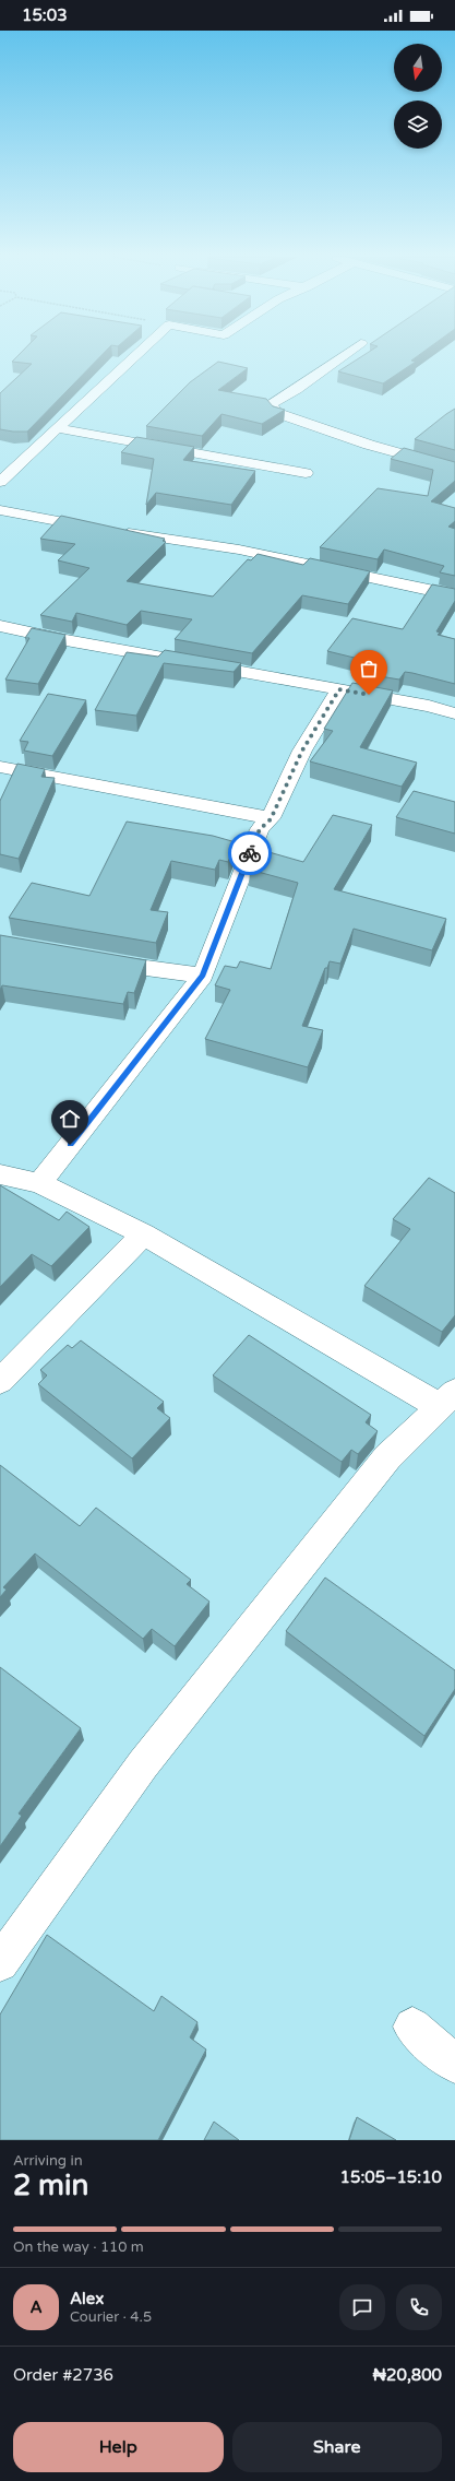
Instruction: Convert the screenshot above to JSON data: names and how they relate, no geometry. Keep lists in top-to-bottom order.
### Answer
{
  "north": "bottom",
  "page": {
    "status": "15:03",
    "heading": ["2 min", "Arriving in", "15:05–15:10"],
    "panel": [
      "Alex",
      "Courier · 4.5",
      "Order #2736",
      "₦20,800"
    ],
    "bar": "On the way · 110 m",
    "round": "A",
    "buttons": ["Help", "Share"]
  }
}
